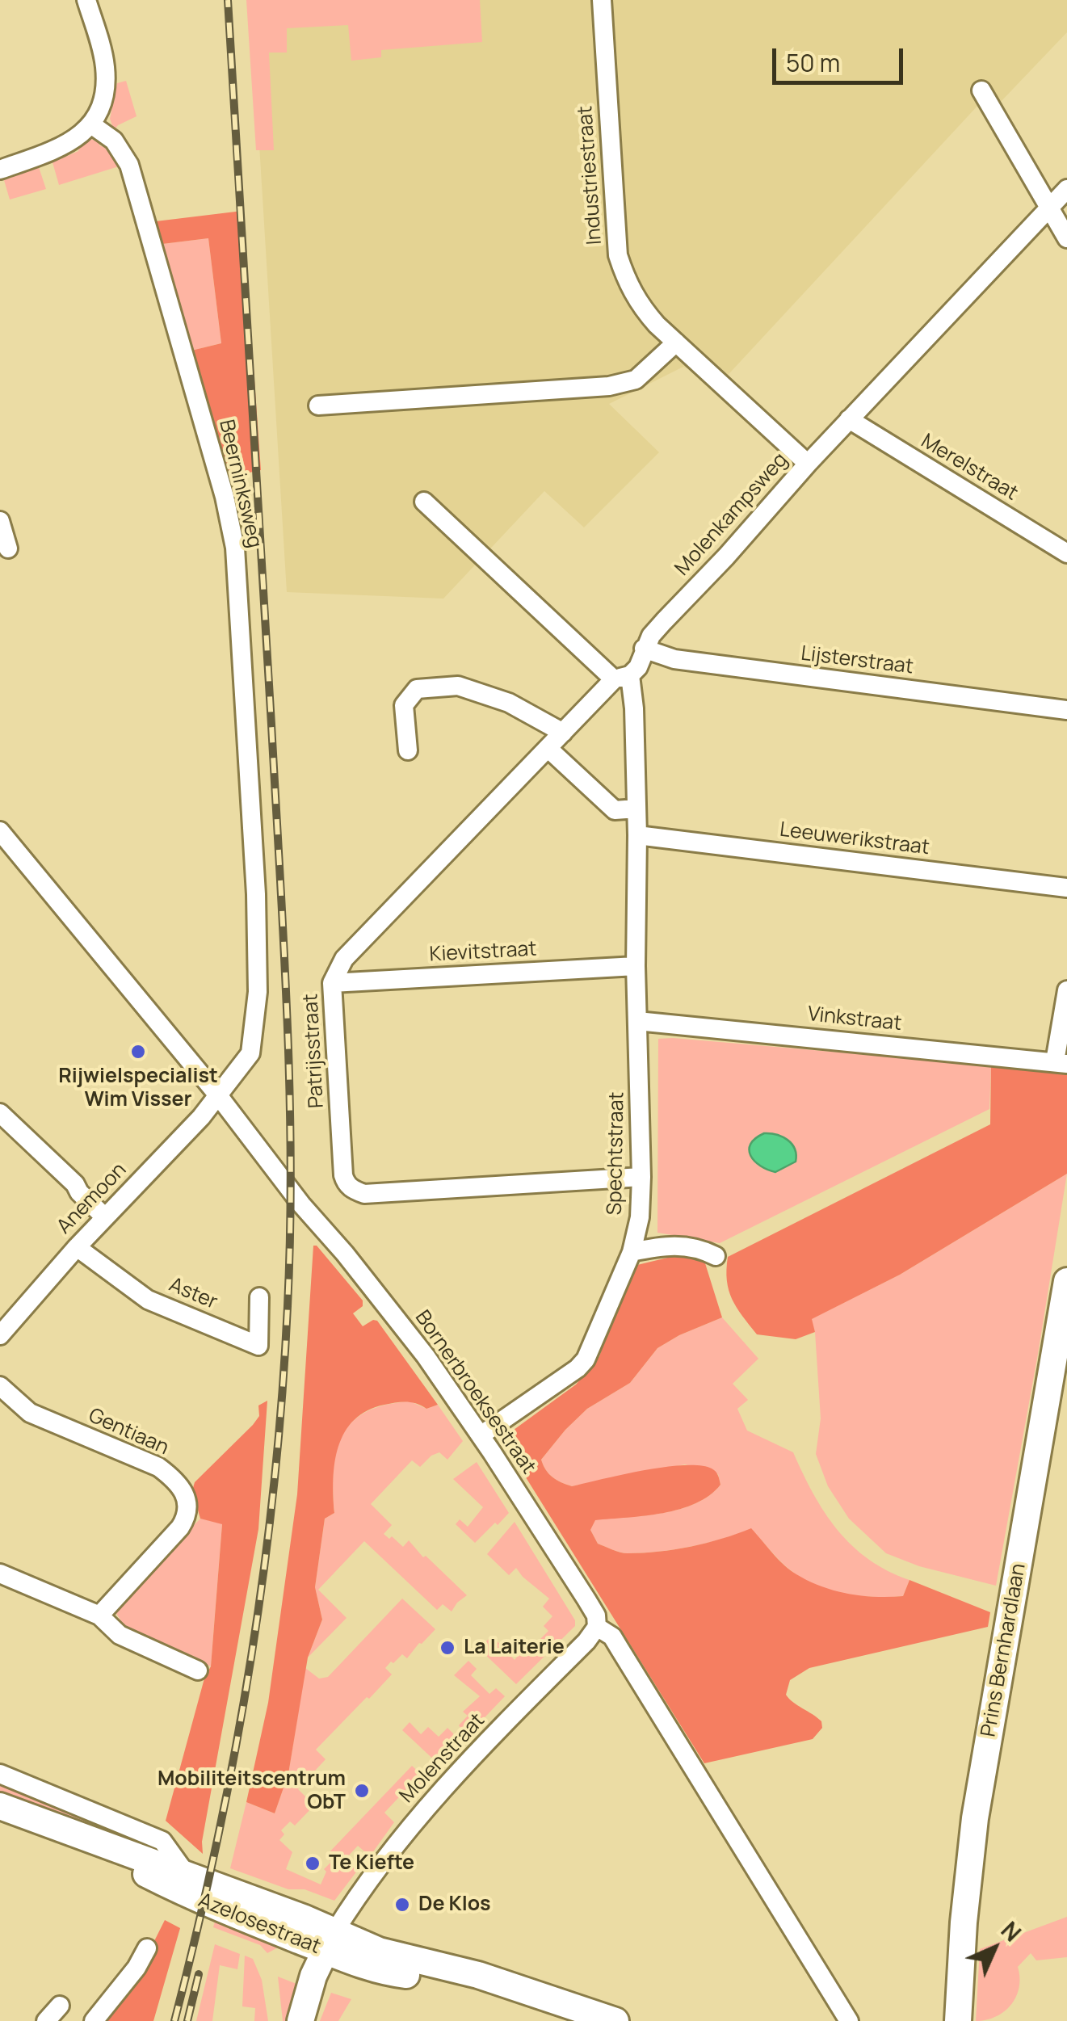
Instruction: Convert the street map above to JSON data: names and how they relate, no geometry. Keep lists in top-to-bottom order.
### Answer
{
  "streets": {
    "street": [
      "Industriestraat",
      "Merelstraat",
      "Beerninksweg",
      "Molenkampsweg",
      "Lijsterstraat",
      "Leeuwerikstraat",
      "Kievitstraat",
      "Vinkstraat",
      "Patrijsstraat",
      "Spechtstraat",
      "Anemoon",
      "Aster",
      "Bornerbroeksestraat",
      "Gentiaan",
      "Prins Bernhardlaan",
      "Molenstraat",
      "Azelosestraat"
    ]
  },
  "crossings": [
    ["Industriestraat", "Molenkampsweg"],
    ["Merelstraat", "Molenkampsweg"],
    ["Beerninksweg", "Anemoon"],
    ["Beerninksweg", "Bornerbroeksestraat"],
    ["Molenkampsweg", "Lijsterstraat"],
    ["Molenkampsweg", "Patrijsstraat"],
    ["Molenkampsweg", "Spechtstraat"],
    ["Leeuwerikstraat", "Spechtstraat"],
    ["Kievitstraat", "Patrijsstraat"],
    ["Kievitstraat", "Spechtstraat"],
    ["Vinkstraat", "Spechtstraat"],
    ["Patrijsstraat", "Spechtstraat"],
    ["Spechtstraat", "Bornerbroeksestraat"],
    ["Anemoon", "Aster"],
    ["Anemoon", "Bornerbroeksestraat"],
    ["Bornerbroeksestraat", "Molenstraat"],
    ["Molenstraat", "Azelosestraat"]
  ],
  "places": [
    "Rijwielspecialist Wim Visser",
    "La Laiterie",
    "Mobiliteitscentrum ObT",
    "Te Kiefte",
    "De Klos"
  ],
  "scale_bar": "50 m",
  "north": "top right"
}
